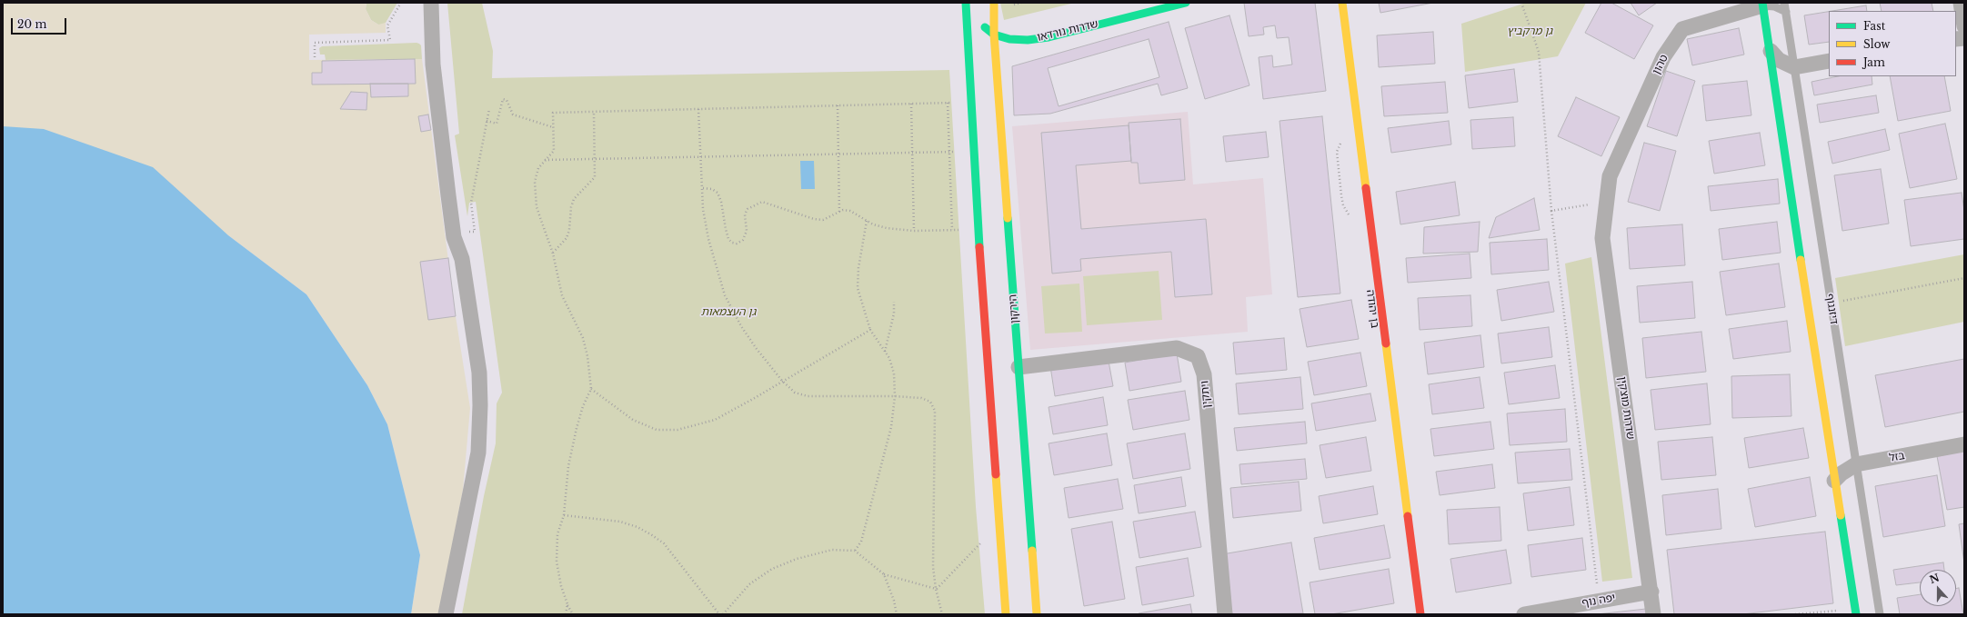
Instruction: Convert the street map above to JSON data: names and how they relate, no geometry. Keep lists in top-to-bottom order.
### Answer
{
  "streets": {
    "street": [
      "שדרות נורדאו",
      "טהון",
      "הירקון",
      "בן יהודה",
      "ויתקין",
      "שדרות מוצקין",
      "בזל",
      "יפה נוף"
    ],
    "lane": ["דיזנגוף"]
  },
  "crossings": [
    ["שדרות נורדאו", "הירקון"],
    ["טהון", "דיזנגוף"],
    ["טהון", "שדרות מוצקין"],
    ["הירקון", "ויתקין"],
    ["דיזנגוף", "בזל"],
    ["שדרות מוצקין", "יפה נוף"]
  ],
  "parks": ["גן מרקביץ", "גן העצמאות"],
  "legend": ["Fast", "Slow", "Jam"],
  "scale_bar": "20 m",
  "north": "top"
}
